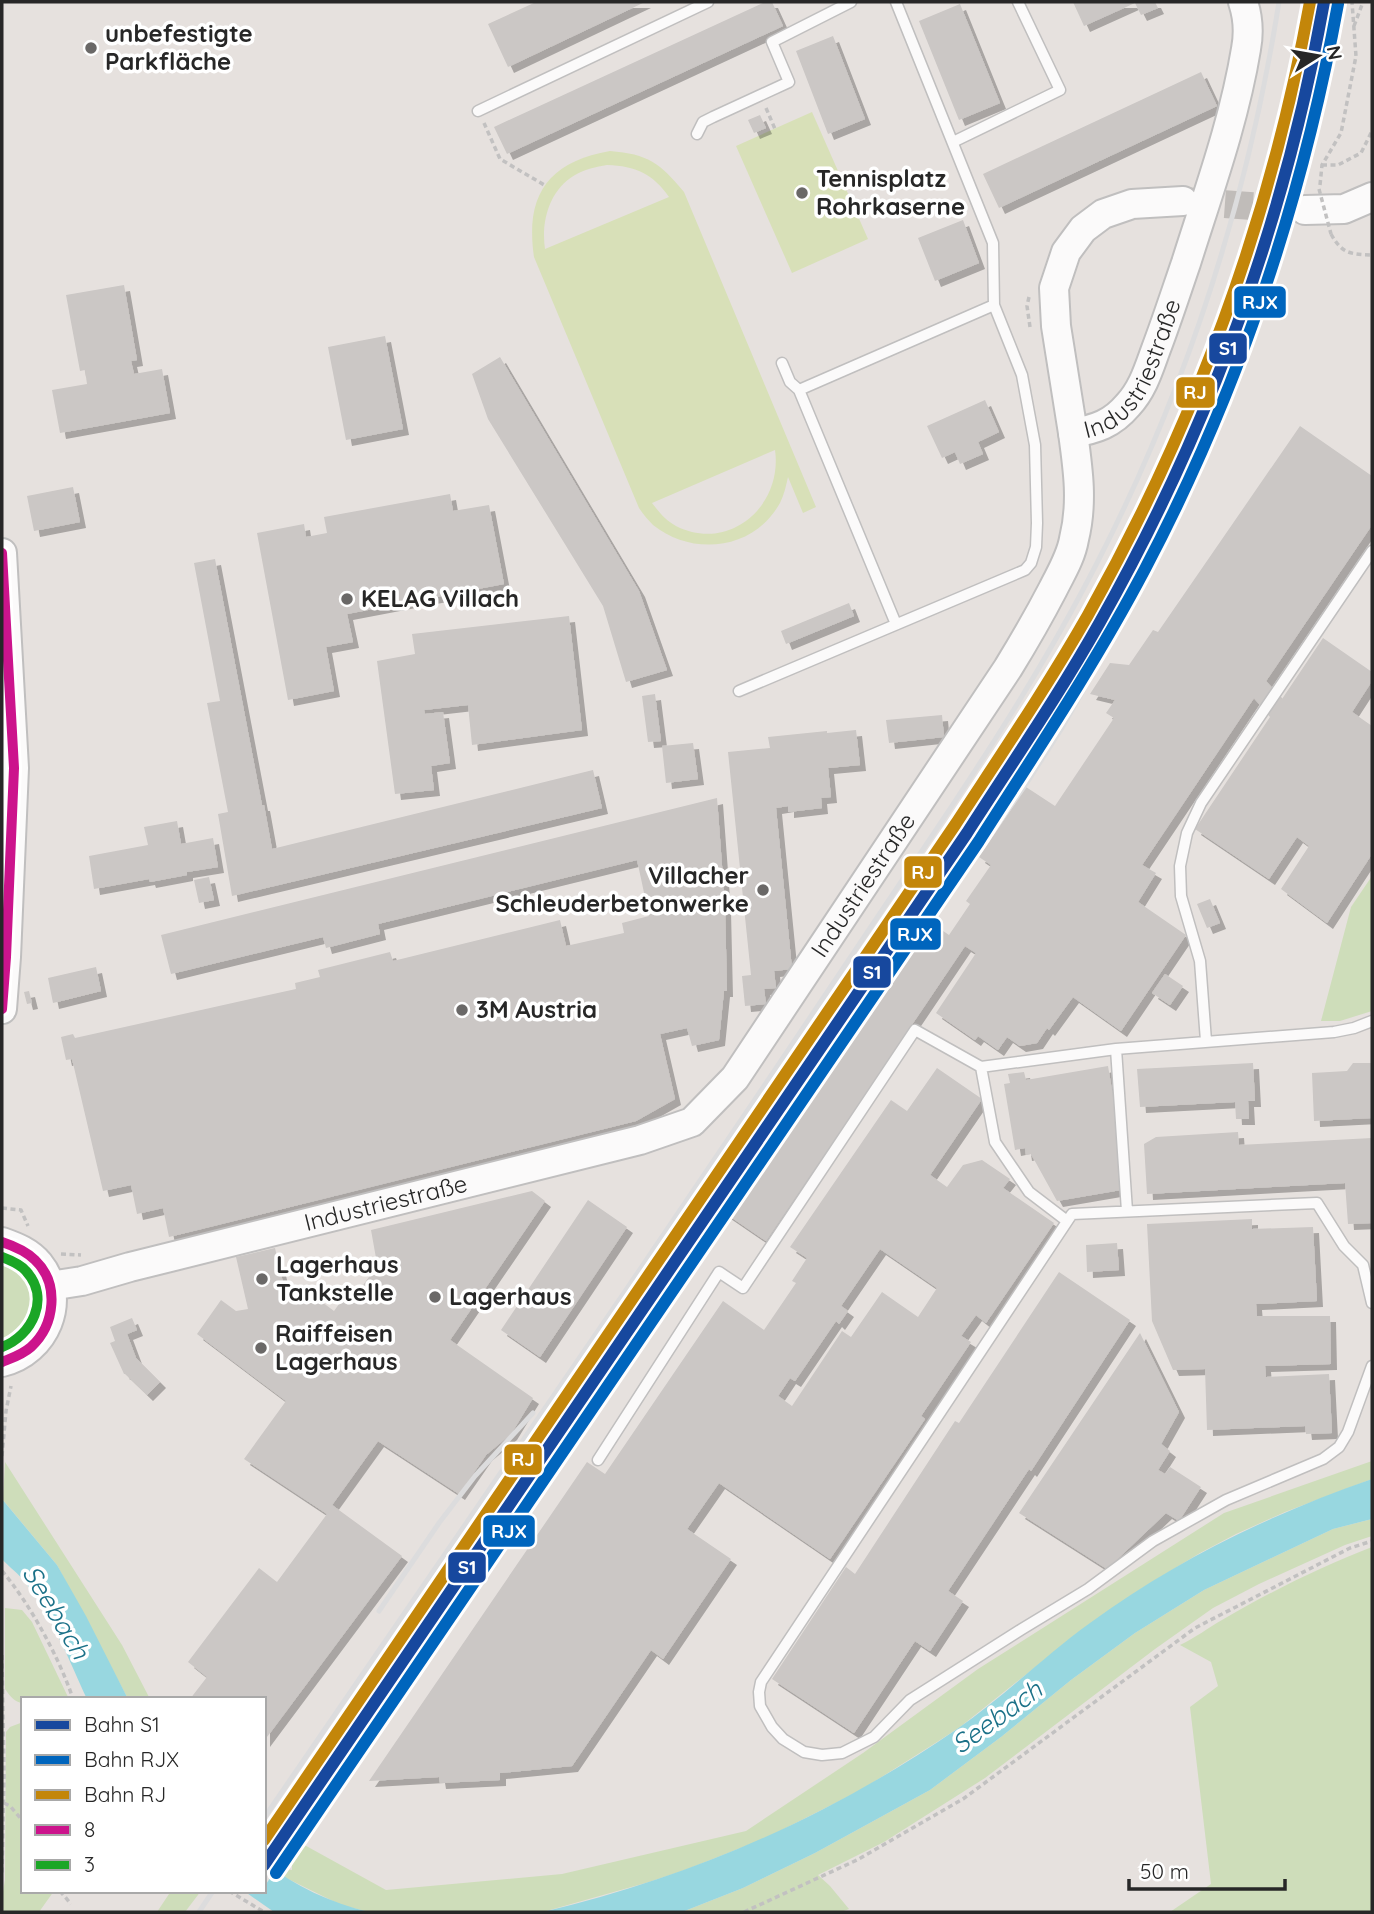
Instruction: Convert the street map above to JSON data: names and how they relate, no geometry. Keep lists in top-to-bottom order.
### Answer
{
  "streets": {
    "street": ["Industriestraße"]
  },
  "water": ["Seebach"],
  "places": [
    "unbefestigte Parkfläche",
    "Tennisplatz Rohrkaserne",
    "KELAG Villach",
    "Villacher Schleuderbetonwerke",
    "3M Austria",
    "Lagerhaus Tankstelle",
    "Lagerhaus",
    "Raiffeisen Lagerhaus"
  ],
  "lines": [
    "rail line S1",
    "rail line RJ",
    "rail line RJX",
    "transit line 8",
    "transit line 3"
  ],
  "legend": [
    "Bahn S1",
    "Bahn RJX",
    "Bahn RJ",
    "8",
    "3"
  ],
  "scale_bar": "50 m",
  "north": "right"
}
